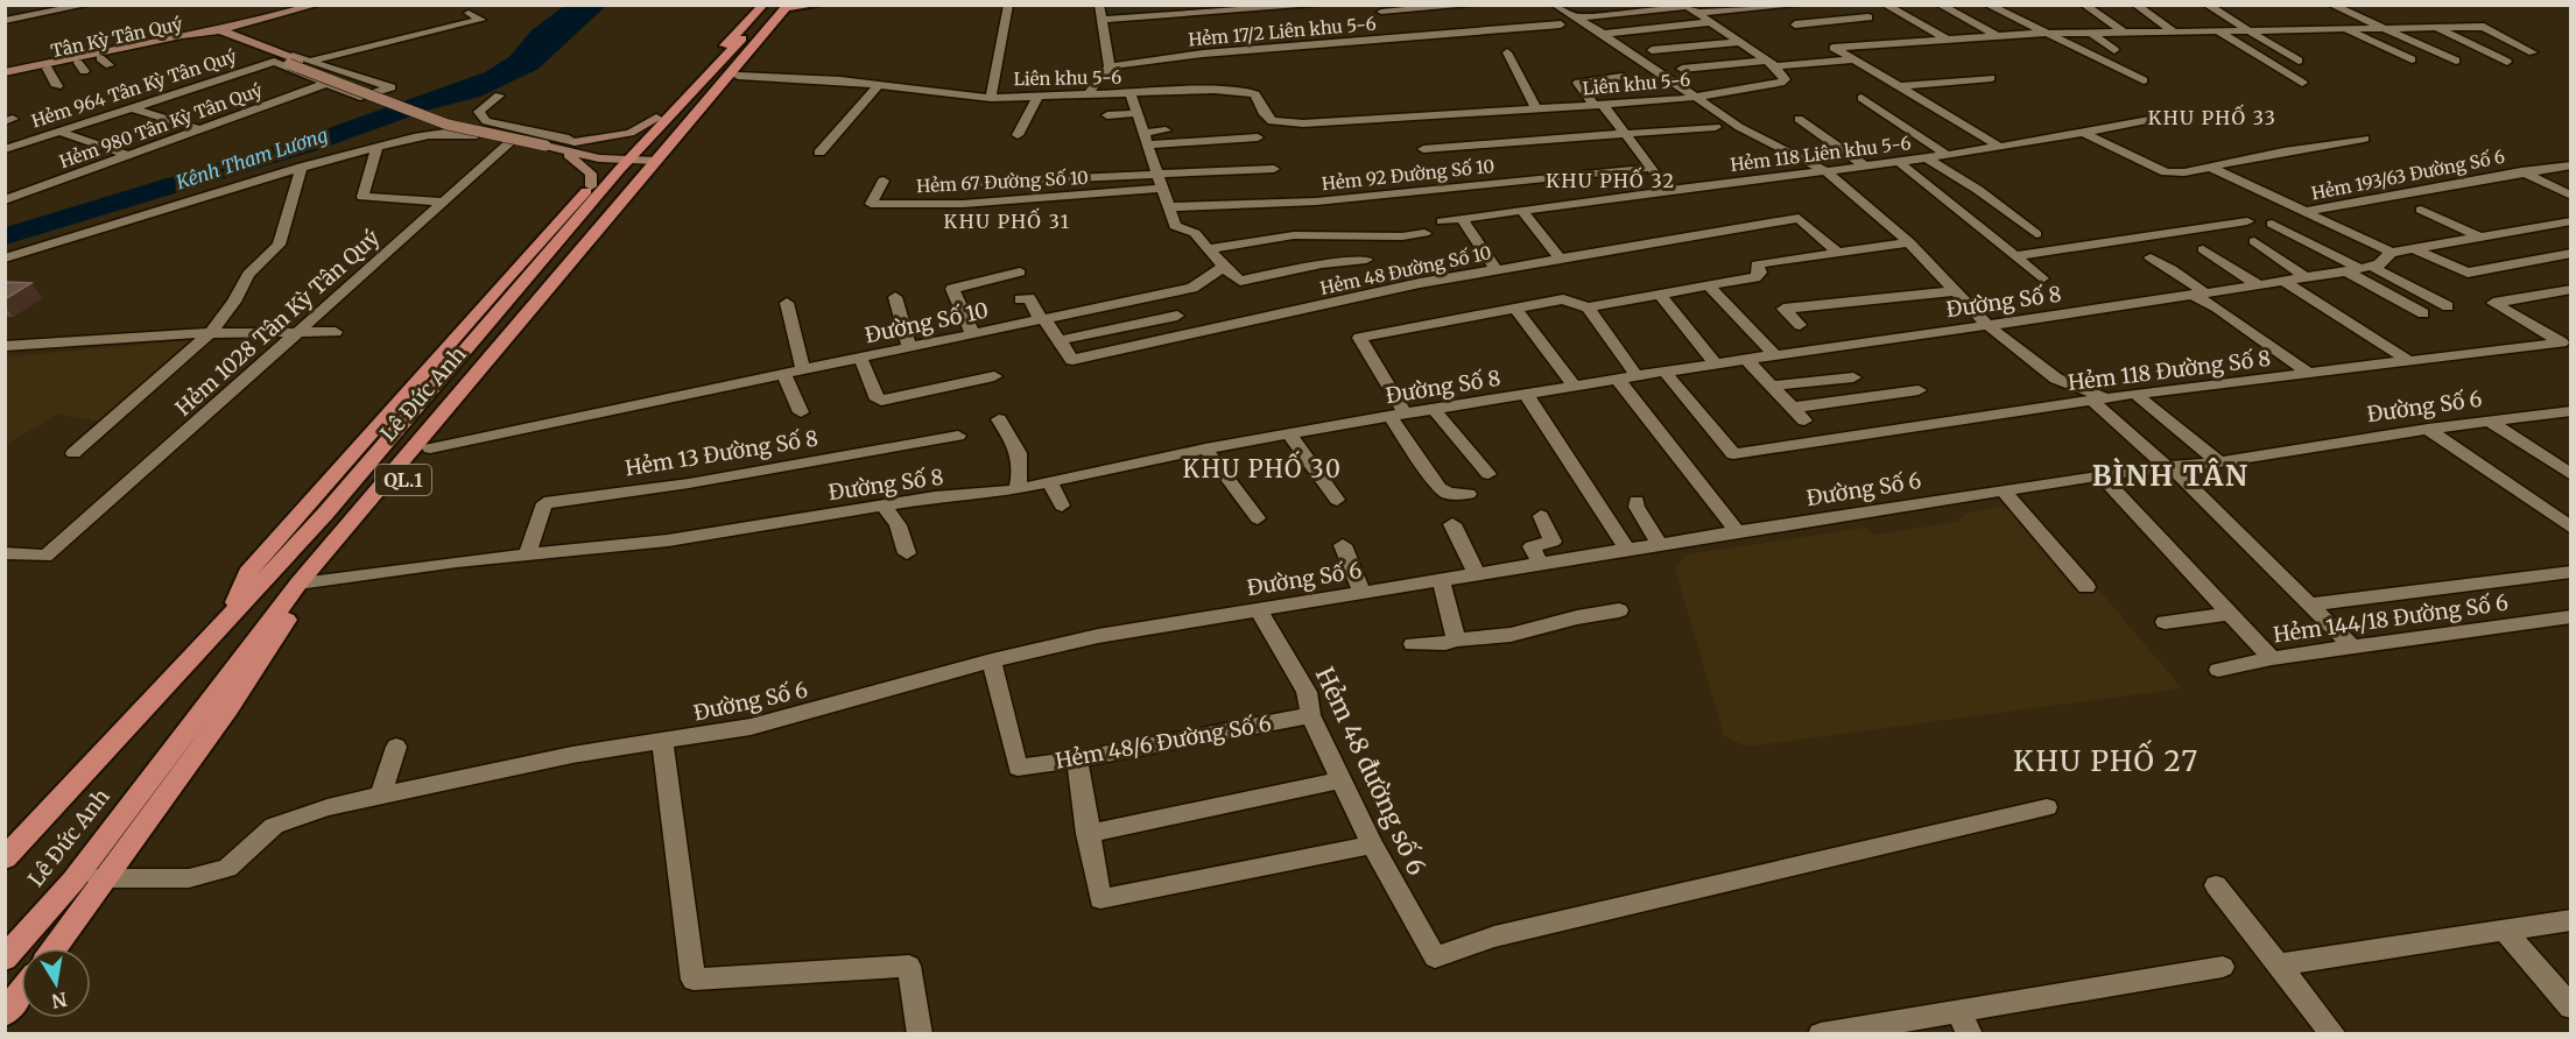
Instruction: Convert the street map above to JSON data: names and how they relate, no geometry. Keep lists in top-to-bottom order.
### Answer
{
  "streets": {
    "highway": ["Lê Đức Anh", "QL.1"],
    "main road": ["Tân Kỳ Tân Quý"],
    "street": [
      "Hẻm 17/2 Liên khu 5-6",
      "Liên khu 5-6",
      "Hẻm 964 Tân Kỳ Tân Quý",
      "Hẻm 980 Tân Kỳ Tân Quý",
      "Hẻm 118 Liên khu 5-6",
      "Hẻm 92 Đường Số 10",
      "Hẻm 193/63 Đường Số 6",
      "Hẻm 67 Đường Số 10",
      "Hẻm 48 Đường Số 10",
      "Đường Số 8",
      "Hẻm 1028 Tân Kỳ Tân Quý",
      "Đường Số 10",
      "Hẻm 118 Đường Số 8",
      "Đường Số 6",
      "Hẻm 13 Đường Số 8",
      "Hẻm 144/18 Đường Số 6",
      "Hẻm 48/6 Đường Số 6",
      "Hẻm 48 đường số 6"
    ]
  },
  "crossings": [
    ["Tân Kỳ Tân Quý", "Hẻm 964 Tân Kỳ Tân Quý"],
    ["Tân Kỳ Tân Quý", "Hẻm 980 Tân Kỳ Tân Quý"],
    ["Liên khu 5-6", "Lê Đức Anh"],
    ["Hẻm 48 Đường Số 10", "Đường Số 10"],
    ["Đường Số 8", "Hẻm 118 Đường Số 8"],
    ["Đường Số 8", "Lê Đức Anh"],
    ["Đường Số 8", "Hẻm 13 Đường Số 8"],
    ["Đường Số 10", "Lê Đức Anh"],
    ["Lê Đức Anh", "Đường Số 6"],
    ["Đường Số 6", "Hẻm 48/6 Đường Số 6"],
    ["Đường Số 6", "Hẻm 48 đường số 6"],
    ["Hẻm 48/6 Đường Số 6", "Hẻm 48 đường số 6"]
  ],
  "districts": [
    "KHU PHỐ 33",
    "KHU PHỐ 32",
    "KHU PHỐ 31",
    "KHU PHỐ 30",
    "BÌNH TÂN",
    "KHU PHỐ 27"
  ],
  "water": ["Kênh Tham Lương"],
  "north": "bottom"
}
